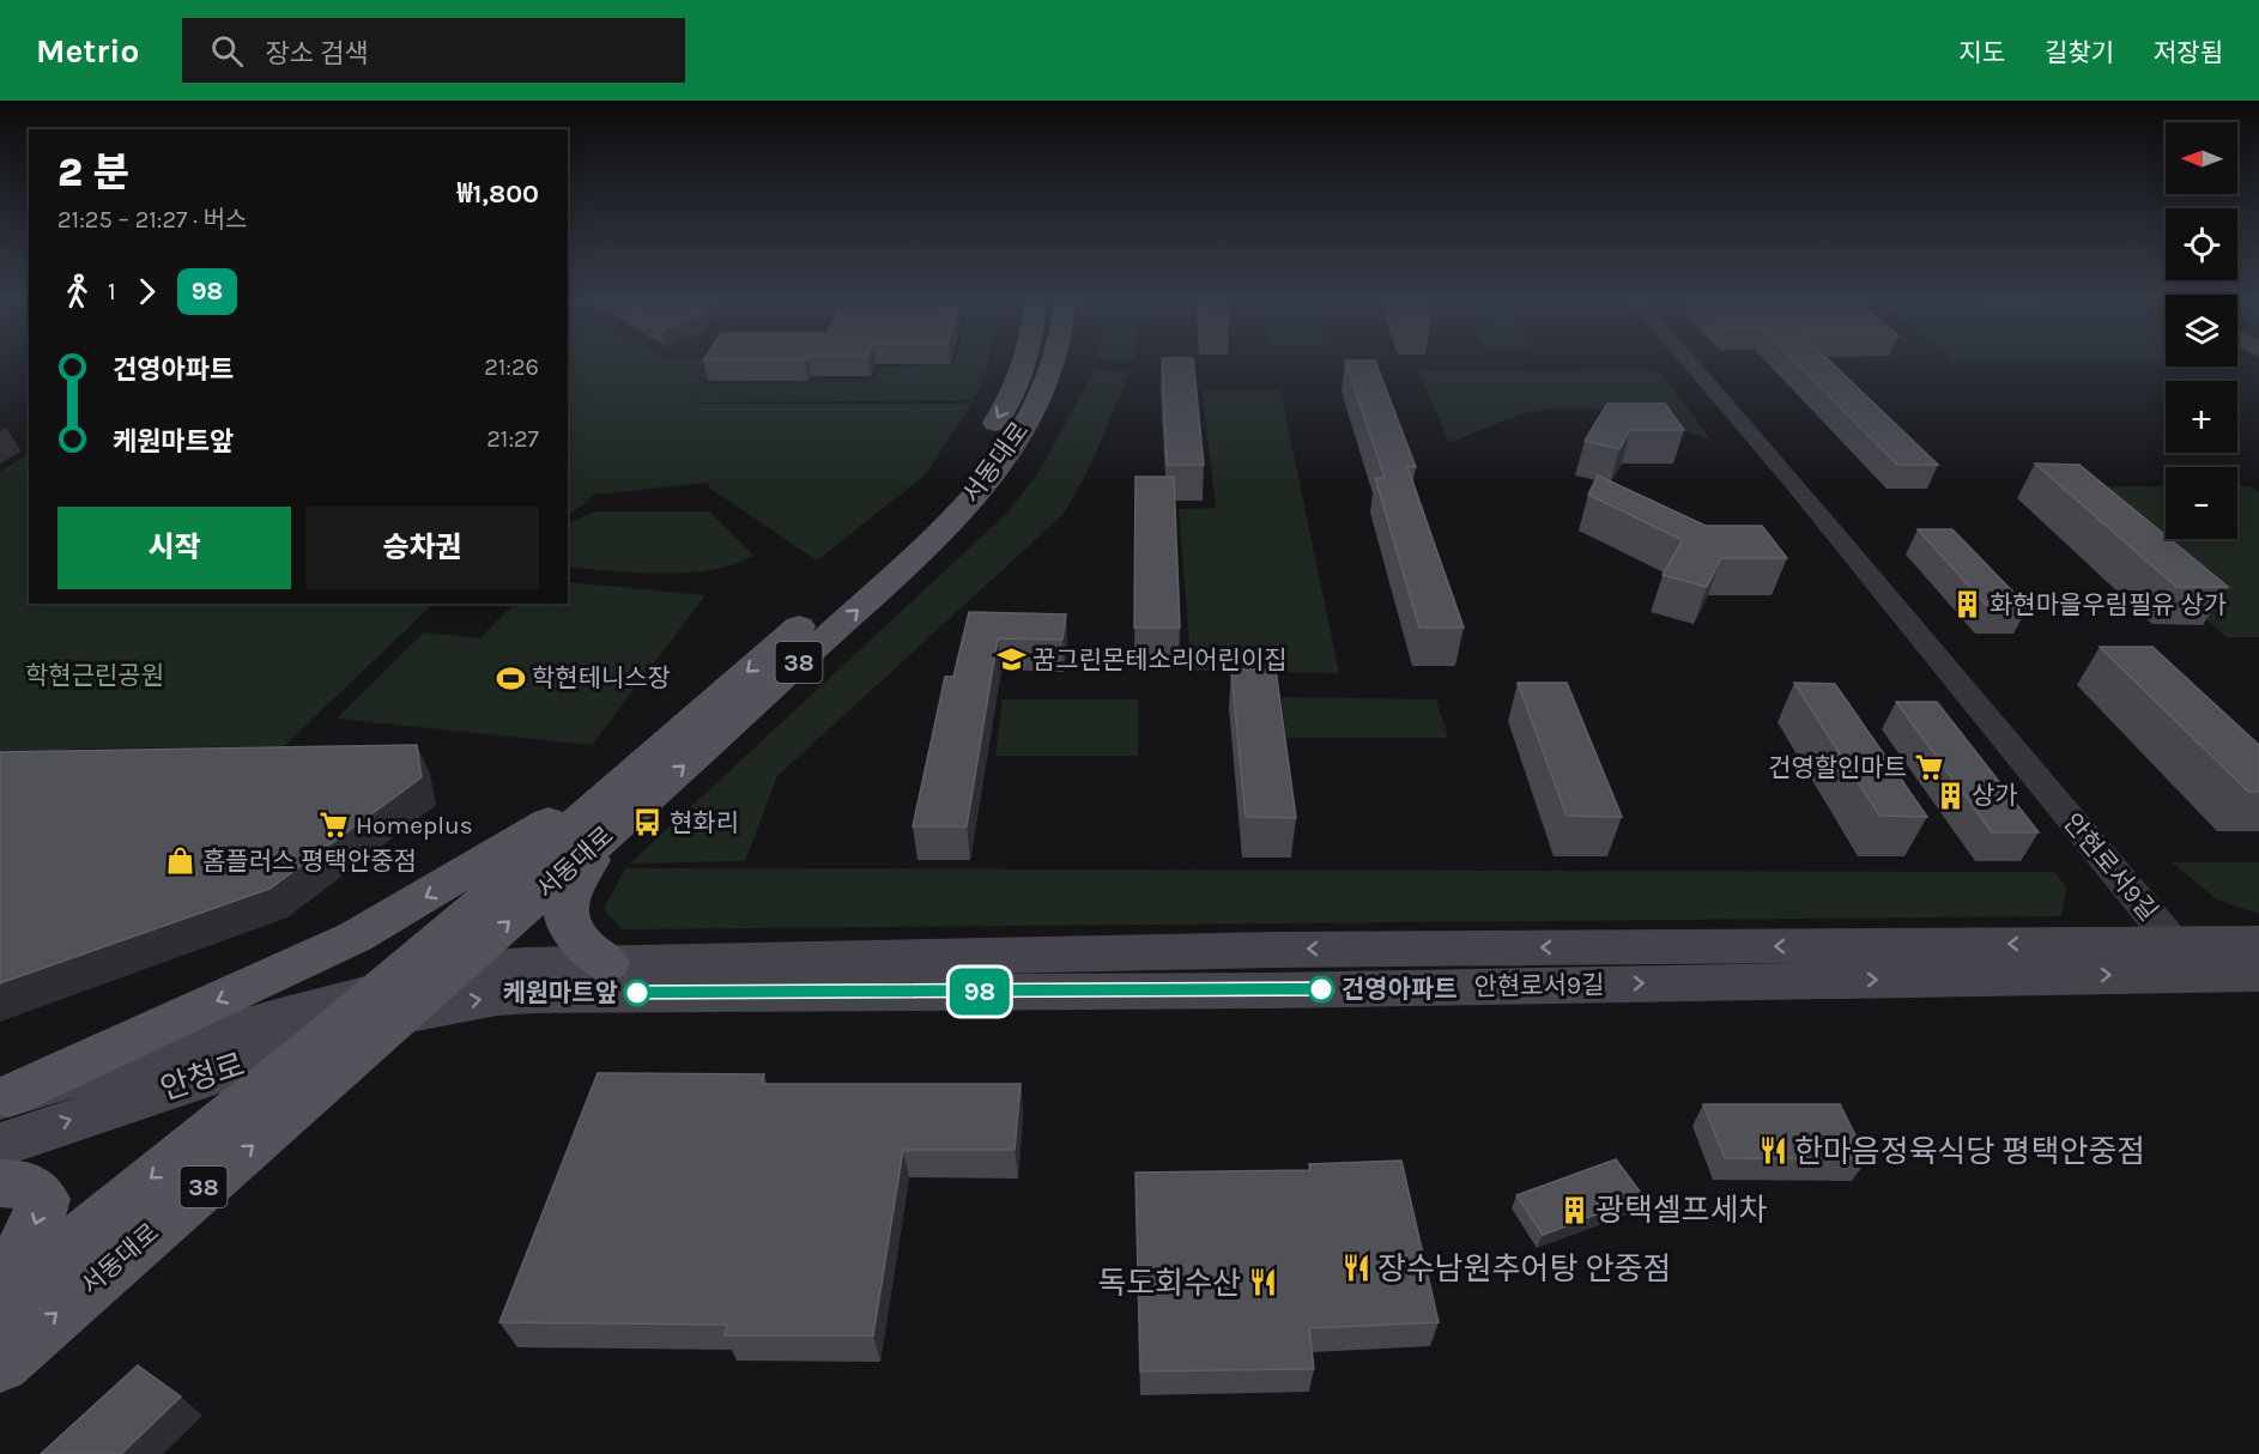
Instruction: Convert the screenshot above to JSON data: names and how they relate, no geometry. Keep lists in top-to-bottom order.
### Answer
{
  "streets": {
    "main road": ["서동대로", "38"],
    "street": ["안현로서9길", "안청로"]
  },
  "crossings": [
    ["서동대로", "안현로서9길"],
    ["서동대로", "안청로"],
    ["안현로서9길", "안청로"]
  ],
  "parks": ["학현근린공원"],
  "places": {
    "building": ["화현마을우림필유 상가", "상가", "광택셀프세차"],
    "school or university": ["꿈그린몬테소리어린이집"],
    "sports": ["학현테니스장"],
    "supermarket": ["건영할인마트", "Homeplus"],
    "bus stop": ["현화리"],
    "shop": ["홈플러스 평택안중점"],
    "other": ["건영아파트", "케원마트앞"],
    "restaurant": ["한마음정육식당 평택안중점", "장수남원추어탕 안중점", "독도회수산"]
  },
  "lines": ["bus line 98"],
  "north": "left",
  "page": {
    "header": "Metrio",
    "search": "장소 검색",
    "nav": ["지도", "길찾기", "저장됨"],
    "on_map": "98",
    "map_buttons": ["+", "−"],
    "heading": ["2 분", "21:25 – 21:27 · 버스", "₩1,800"],
    "legs": ["1", "98"],
    "list": [
      {
        "name": "건영아파트",
        "value": "21:26"
      },
      {
        "name": "케원마트앞",
        "value": "21:27"
      }
    ],
    "buttons": ["시작", "승차권"]
  }
}
